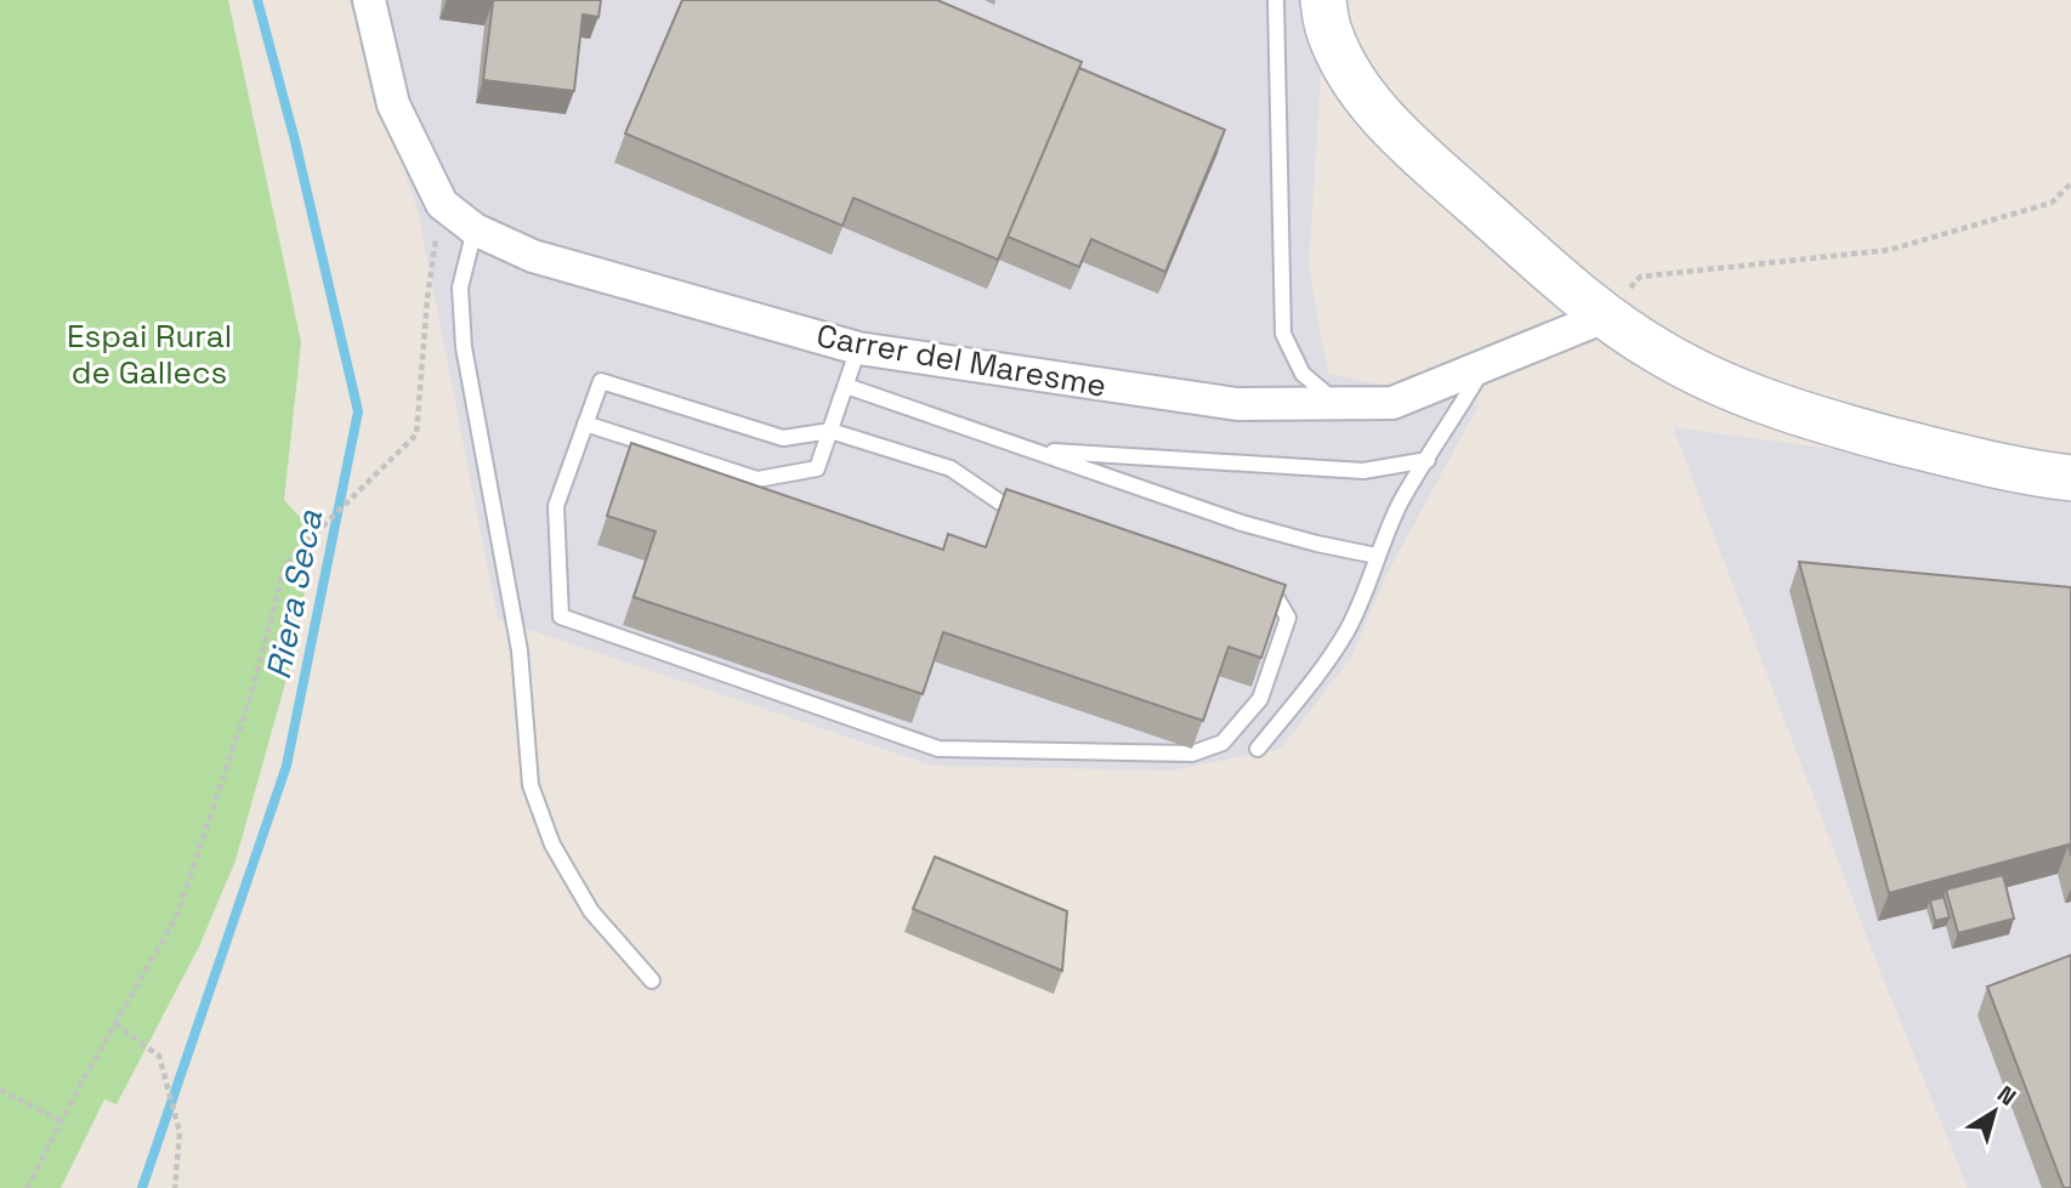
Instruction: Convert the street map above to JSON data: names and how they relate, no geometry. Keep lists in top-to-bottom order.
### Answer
{
  "streets": {
    "street": ["Carrer del Maresme"]
  },
  "water": ["Riera Seca"],
  "parks": ["Espai Rural de Gallecs"],
  "north": "top right"
}
